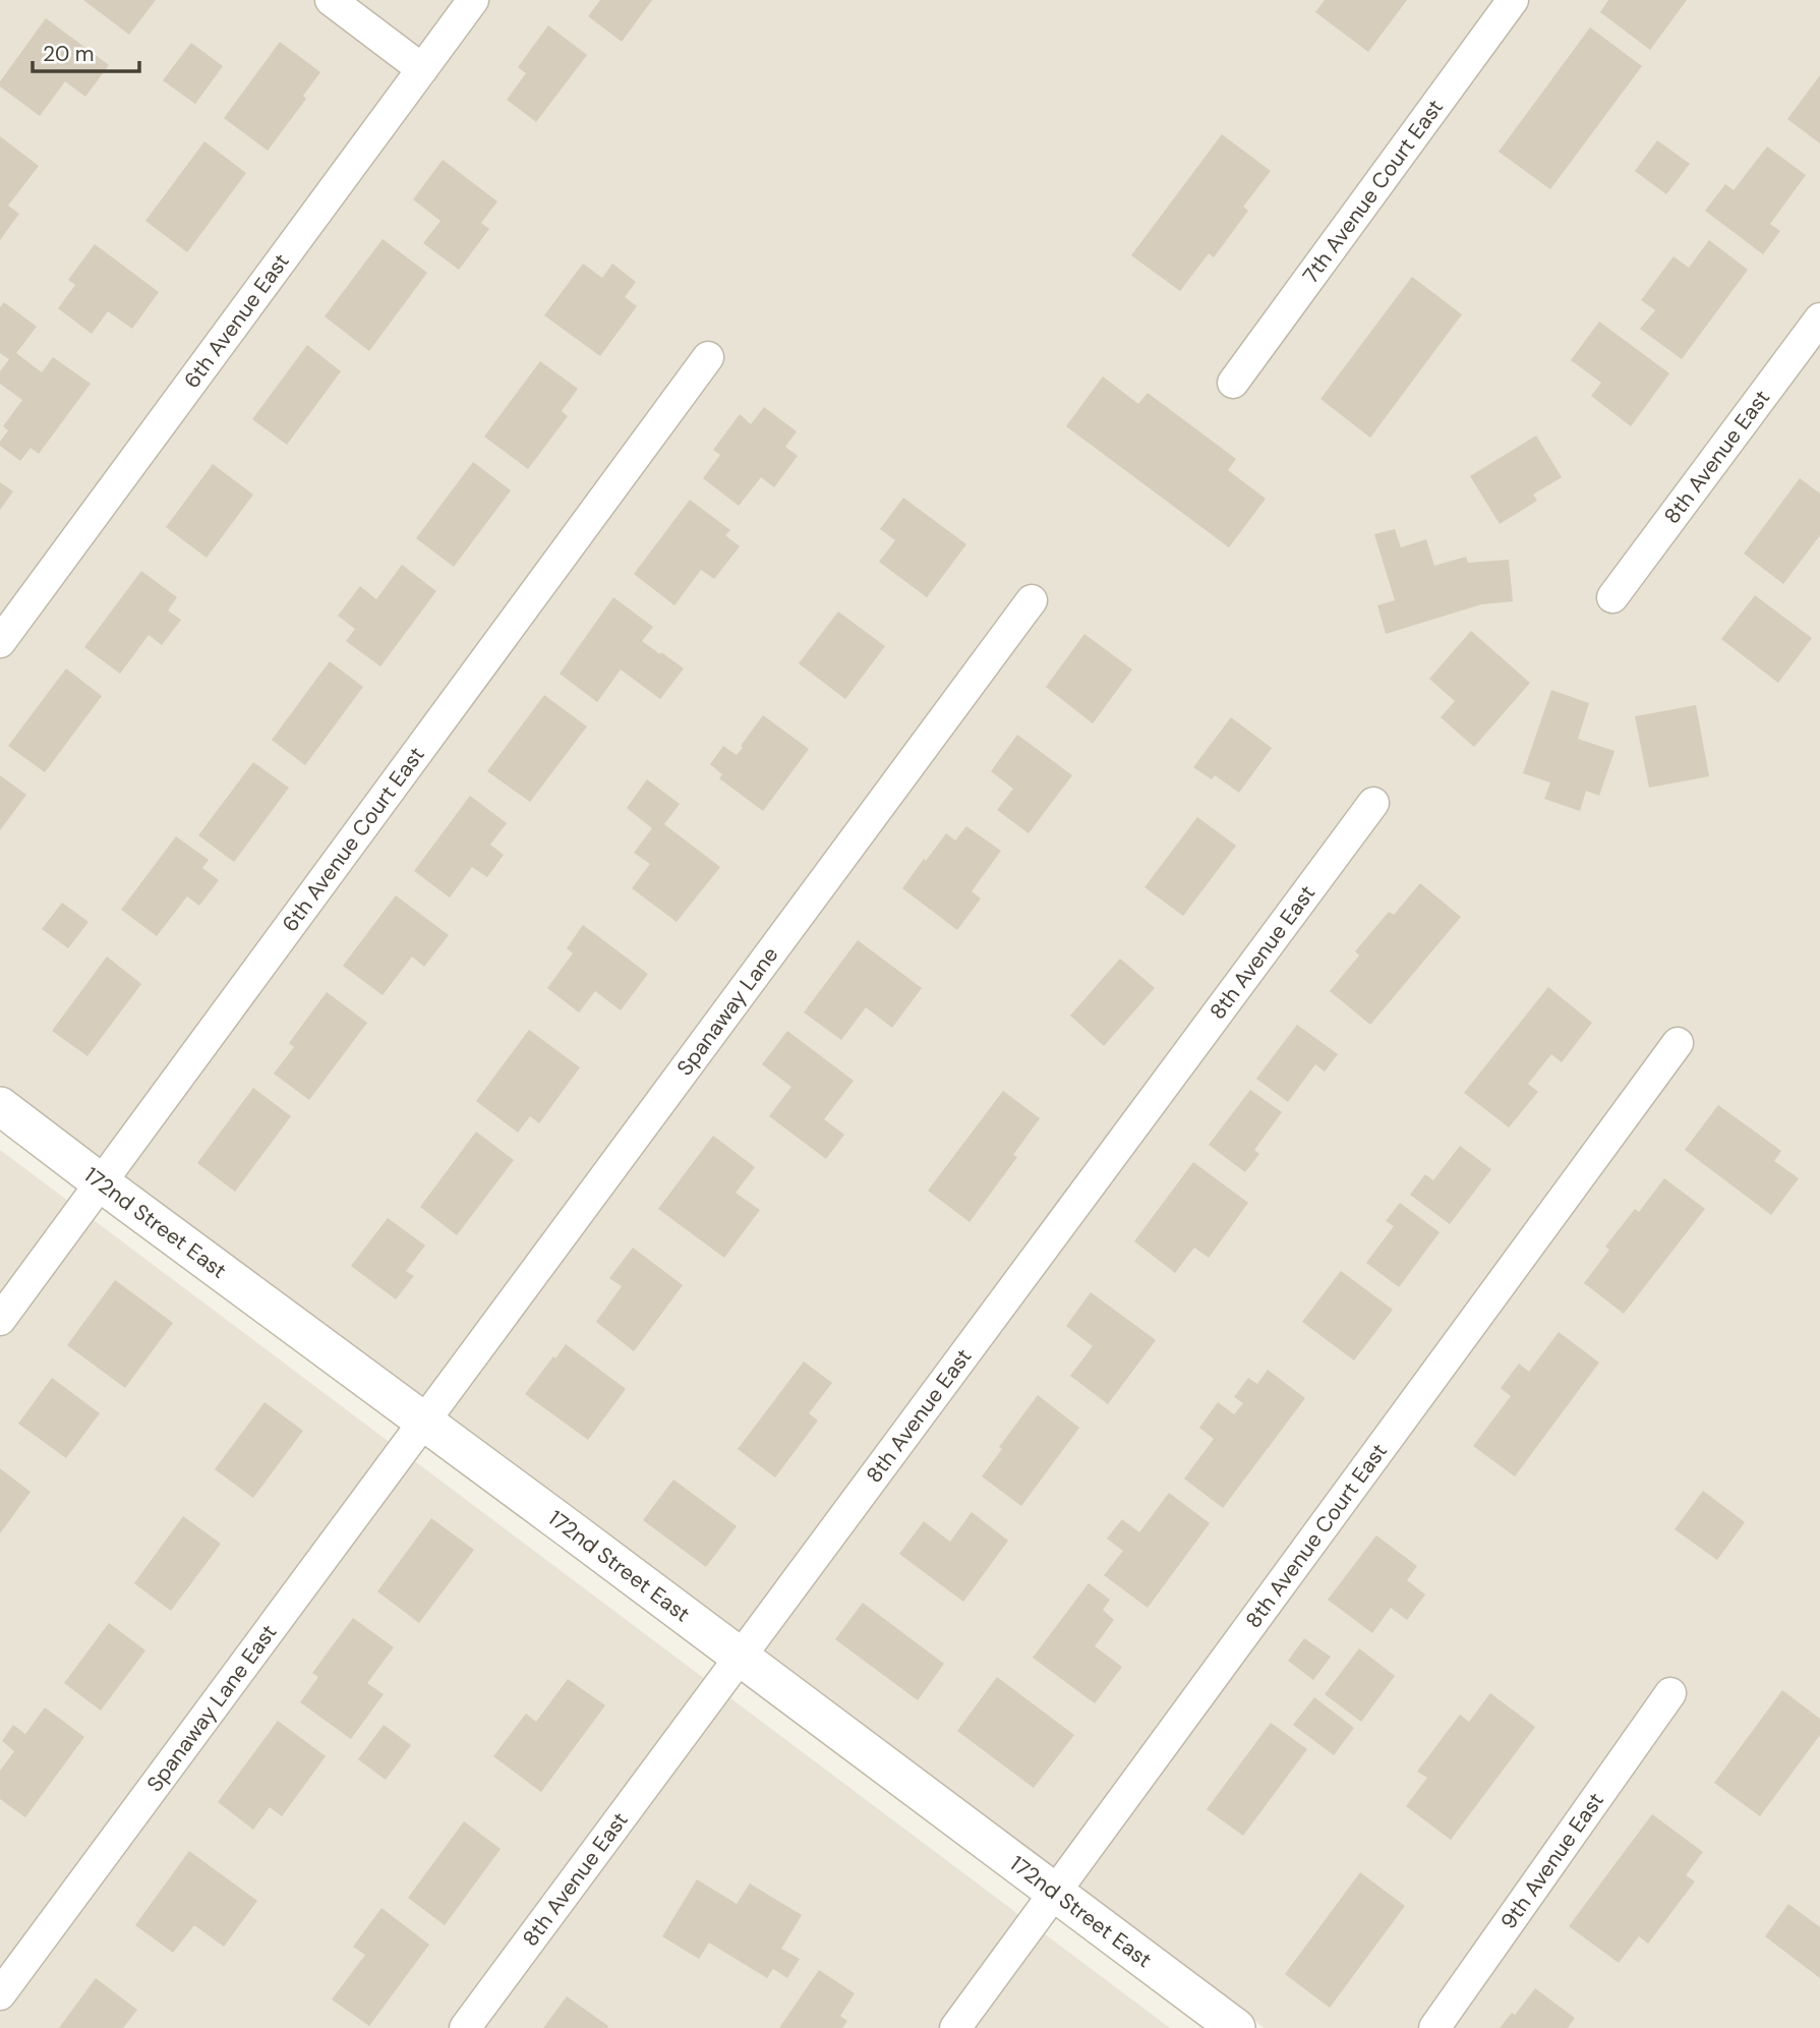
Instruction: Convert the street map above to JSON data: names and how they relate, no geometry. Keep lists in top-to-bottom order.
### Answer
{
  "streets": {
    "street": [
      "7th Avenue Court East",
      "6th Avenue East",
      "8th Avenue East",
      "6th Avenue Court East",
      "Spanaway Lane",
      "172nd Street East",
      "8th Avenue Court East",
      "Spanaway Lane East",
      "9th Avenue East"
    ]
  },
  "crossings": [
    ["8th Avenue East", "172nd Street East"],
    ["6th Avenue Court East", "172nd Street East"],
    ["Spanaway Lane", "172nd Street East"],
    ["Spanaway Lane", "Spanaway Lane East"],
    ["172nd Street East", "8th Avenue Court East"],
    ["172nd Street East", "Spanaway Lane East"]
  ],
  "scale_bar": "20 m"
}
